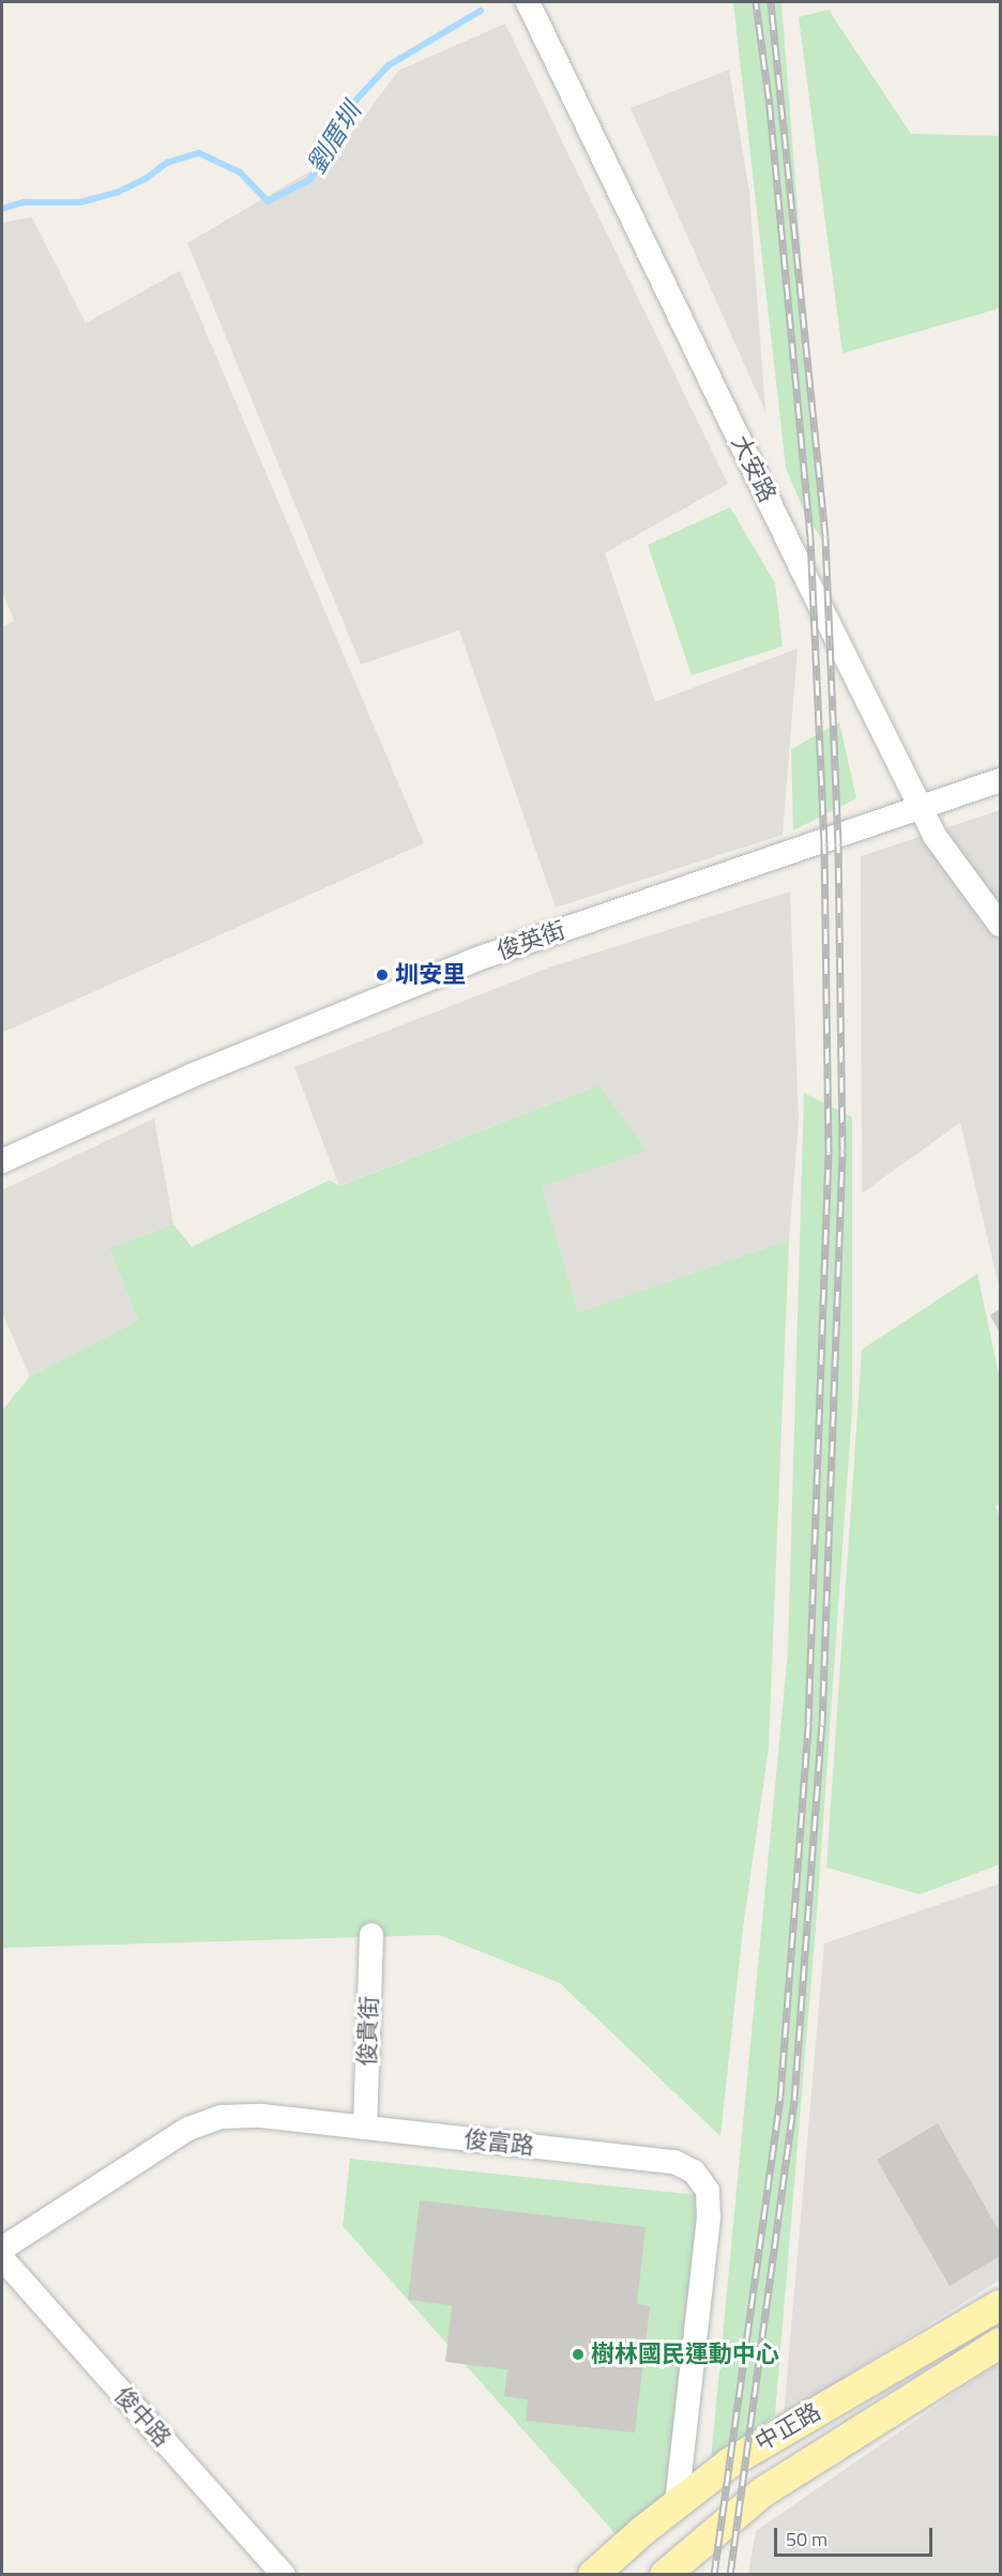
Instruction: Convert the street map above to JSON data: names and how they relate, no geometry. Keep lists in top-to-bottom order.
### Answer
{
  "streets": {
    "main road": ["中正路"],
    "street": [
      "大安路",
      "俊英街",
      "俊貴街",
      "俊富路",
      "俊中路"
    ]
  },
  "crossings": [
    ["大安路", "俊英街"],
    ["俊貴街", "俊富路"],
    ["俊富路", "中正路"]
  ],
  "water": ["劉厝圳"],
  "places": ["圳安里", "樹林國民運動中心"],
  "scale_bar": "50 m"
}
